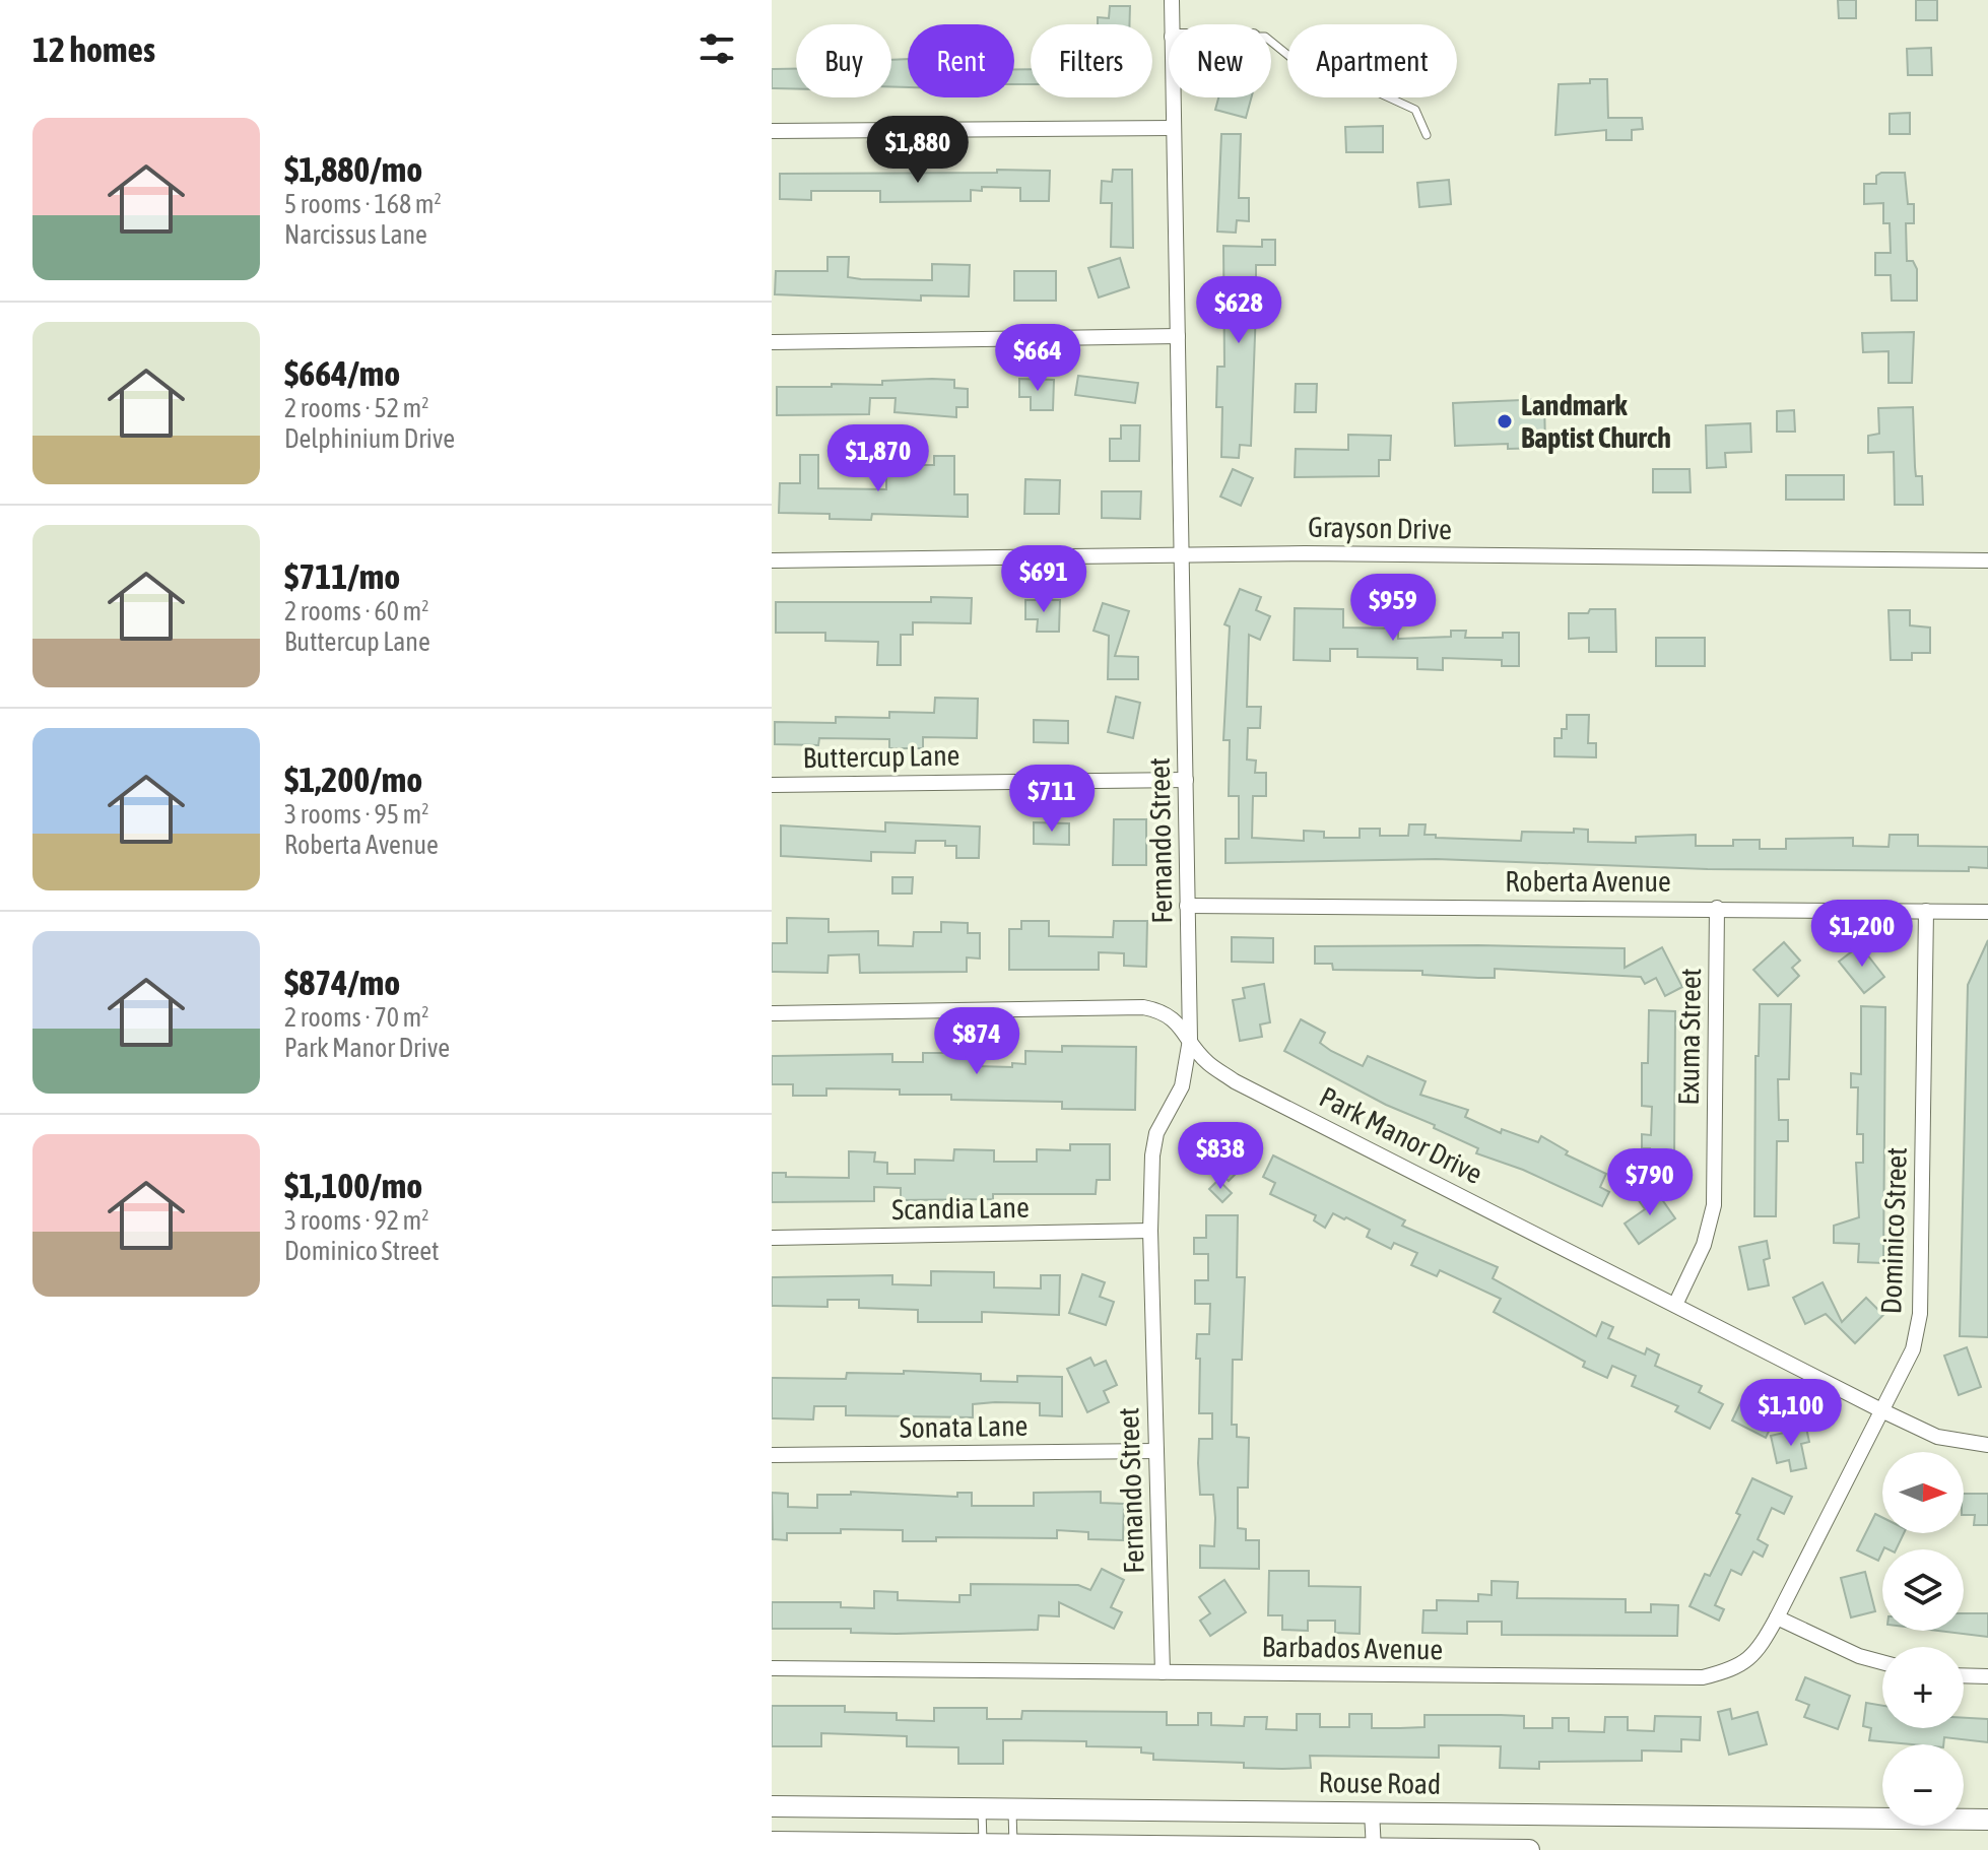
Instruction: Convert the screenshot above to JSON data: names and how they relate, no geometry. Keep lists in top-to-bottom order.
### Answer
{
  "streets": {
    "street": [
      "Grayson Drive",
      "Buttercup Lane",
      "Fernando Street",
      "Roberta Avenue",
      "Exuma Street",
      "Park Manor Drive",
      "Scandia Lane",
      "Dominico Street",
      "Sonata Lane",
      "Barbados Avenue",
      "Rouse Road"
    ]
  },
  "crossings": [
    ["Grayson Drive", "Fernando Street"],
    ["Buttercup Lane", "Fernando Street"],
    ["Fernando Street", "Roberta Avenue"],
    ["Fernando Street", "Park Manor Drive"],
    ["Fernando Street", "Scandia Lane"],
    ["Fernando Street", "Sonata Lane"],
    ["Fernando Street", "Barbados Avenue"],
    ["Roberta Avenue", "Exuma Street"],
    ["Roberta Avenue", "Dominico Street"],
    ["Exuma Street", "Park Manor Drive"],
    ["Park Manor Drive", "Dominico Street"],
    ["Dominico Street", "Barbados Avenue"]
  ],
  "places": ["Landmark Baptist Church"],
  "north": "right",
  "page": {
    "heading": "12 homes",
    "chip": [
      "Buy",
      "Rent",
      "Filters",
      "New",
      "Apartment"
    ],
    "list": [
      {
        "name": "$1,880/mo",
        "note": "5 rooms · 168 m² · Narcissus Lane"
      },
      {
        "name": "$664/mo",
        "note": "2 rooms · 52 m² · Delphinium Drive"
      },
      {
        "name": "$711/mo",
        "note": "2 rooms · 60 m² · Buttercup Lane"
      },
      {
        "name": "$1,200/mo",
        "note": "3 rooms · 95 m² · Roberta Avenue"
      },
      {
        "name": "$874/mo",
        "note": "2 rooms · 70 m² · Park Manor Drive"
      },
      {
        "name": "$1,100/mo",
        "note": "3 rooms · 92 m² · Dominico Street"
      }
    ],
    "price": [
      "$1,880",
      "$628",
      "$664",
      "$1,870",
      "$691",
      "$959",
      "$711",
      "$1,200",
      "$874",
      "$838",
      "$790",
      "$1,100"
    ],
    "map_buttons": ["+", "−"]
  }
}
